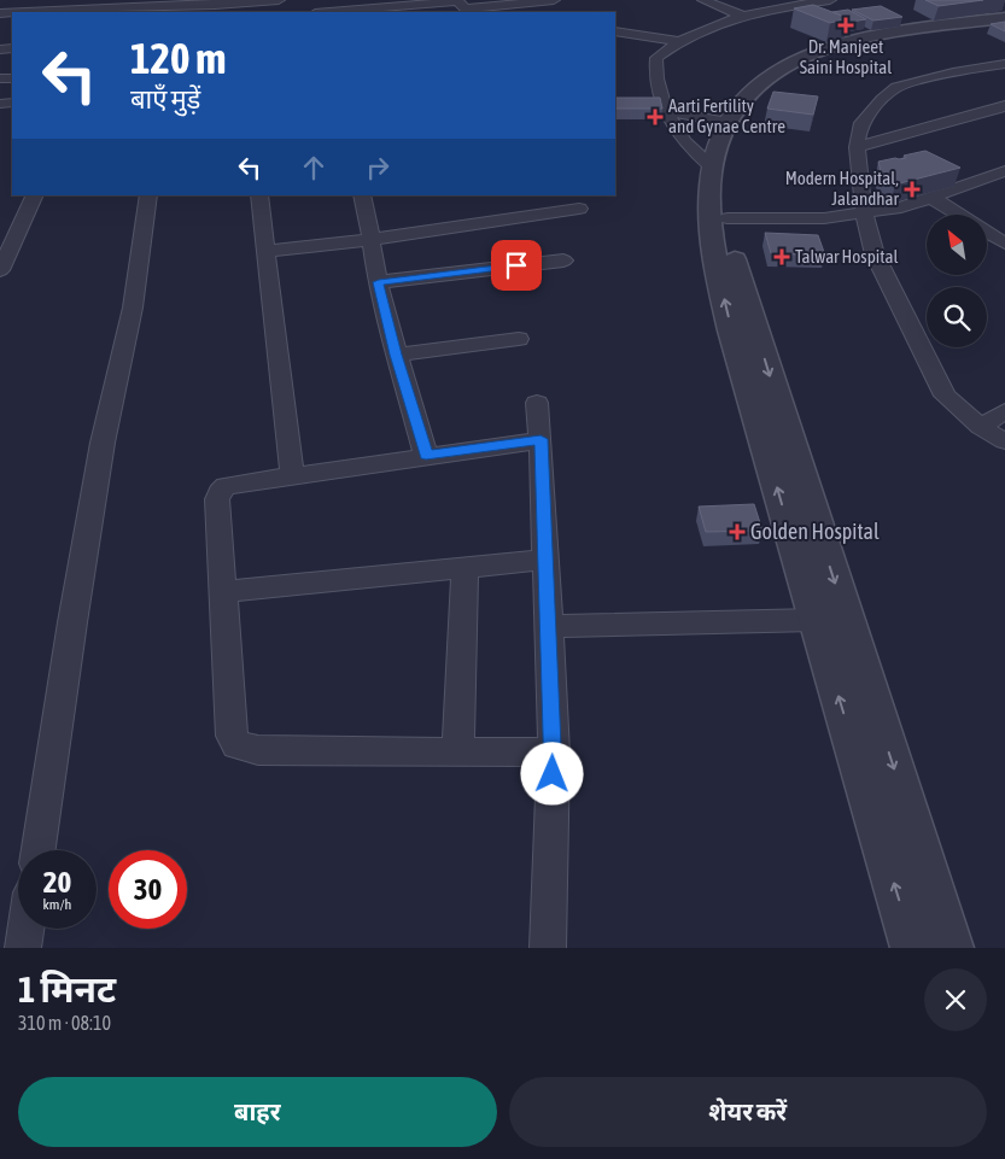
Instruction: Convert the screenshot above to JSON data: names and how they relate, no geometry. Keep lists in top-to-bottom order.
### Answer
{
  "places": {
    "health": [
      "Dr. Manjeet Saini Hospital",
      "Aarti Fertility and Gynae Centre",
      "Modern Hospital, Jalandhar",
      "Talwar Hospital",
      "Golden Hospital"
    ]
  },
  "north": "top left",
  "page": {
    "turn": ["120 m", "बाएँ मुड़ें"],
    "speed": "20 km/h",
    "limit": "30",
    "heading": ["1 मिनट", "310 m · 08:10"],
    "buttons": ["बाहर", "शेयर करें"]
  }
}
